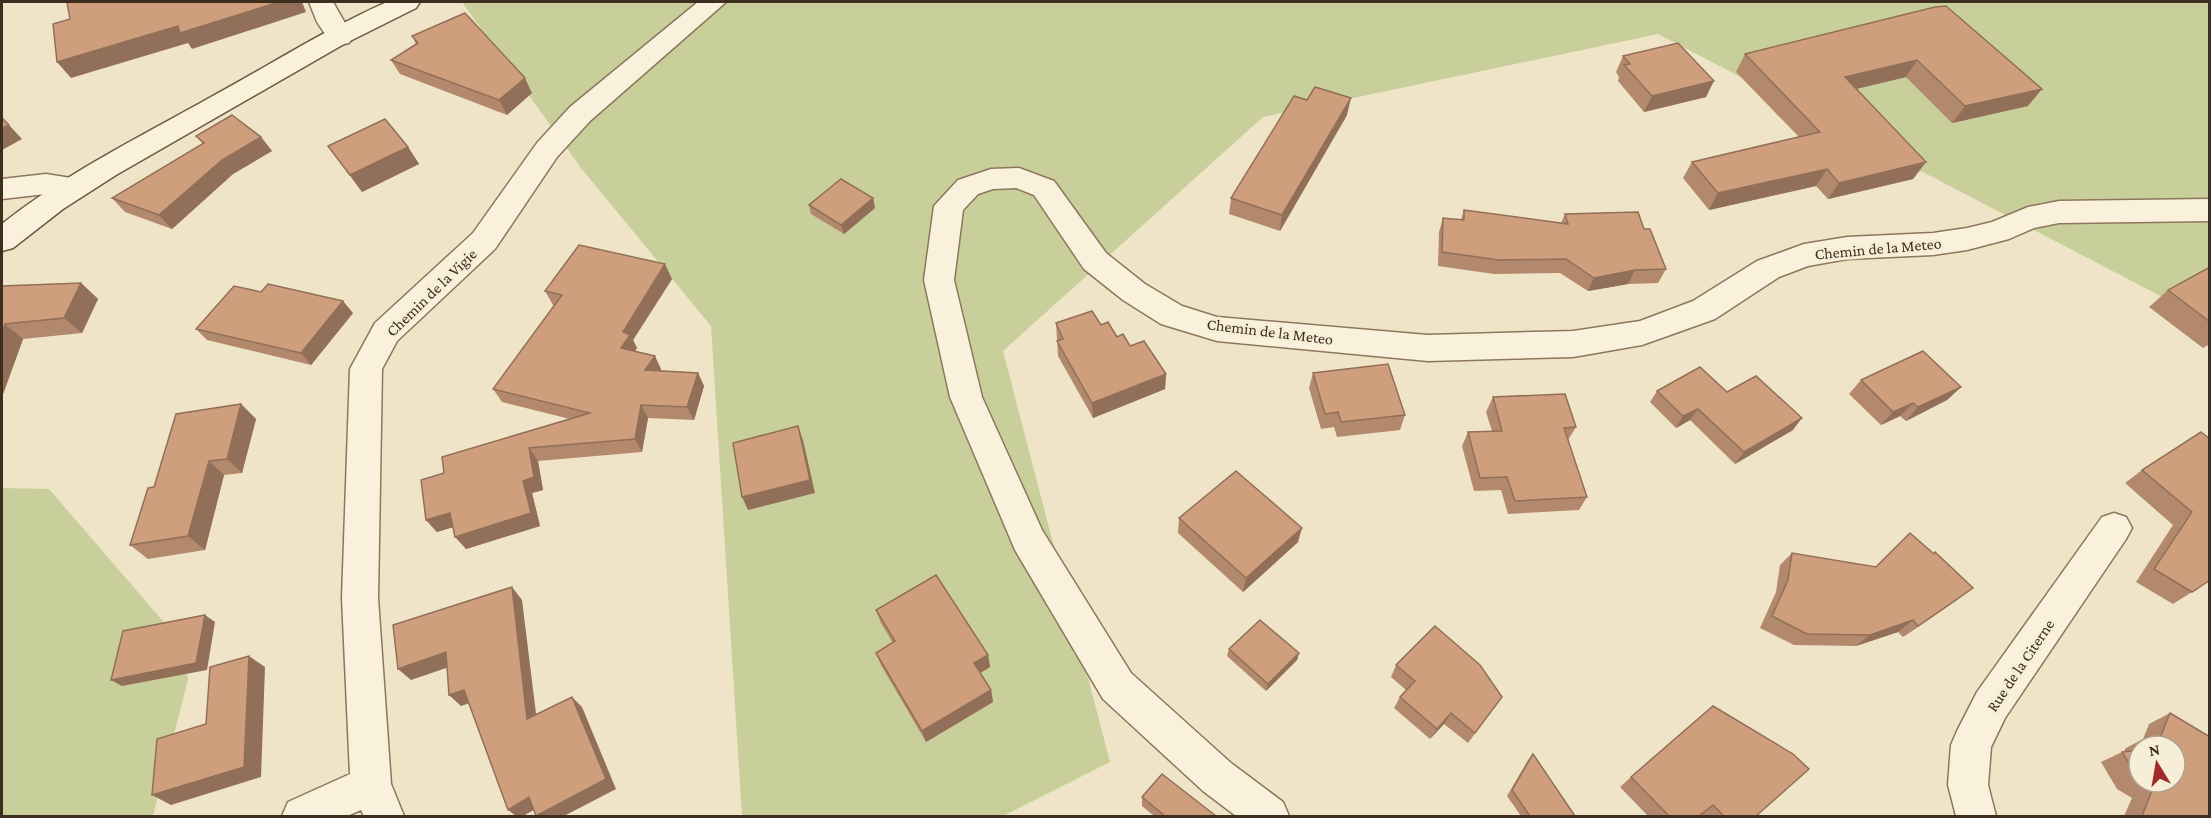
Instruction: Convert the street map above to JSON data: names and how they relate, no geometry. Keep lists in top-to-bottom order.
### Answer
{
  "streets": {
    "street": ["Chemin de la Meteo", "Chemin de la Vigie", "Rue de la Citerne"]
  },
  "north": "top"
}
